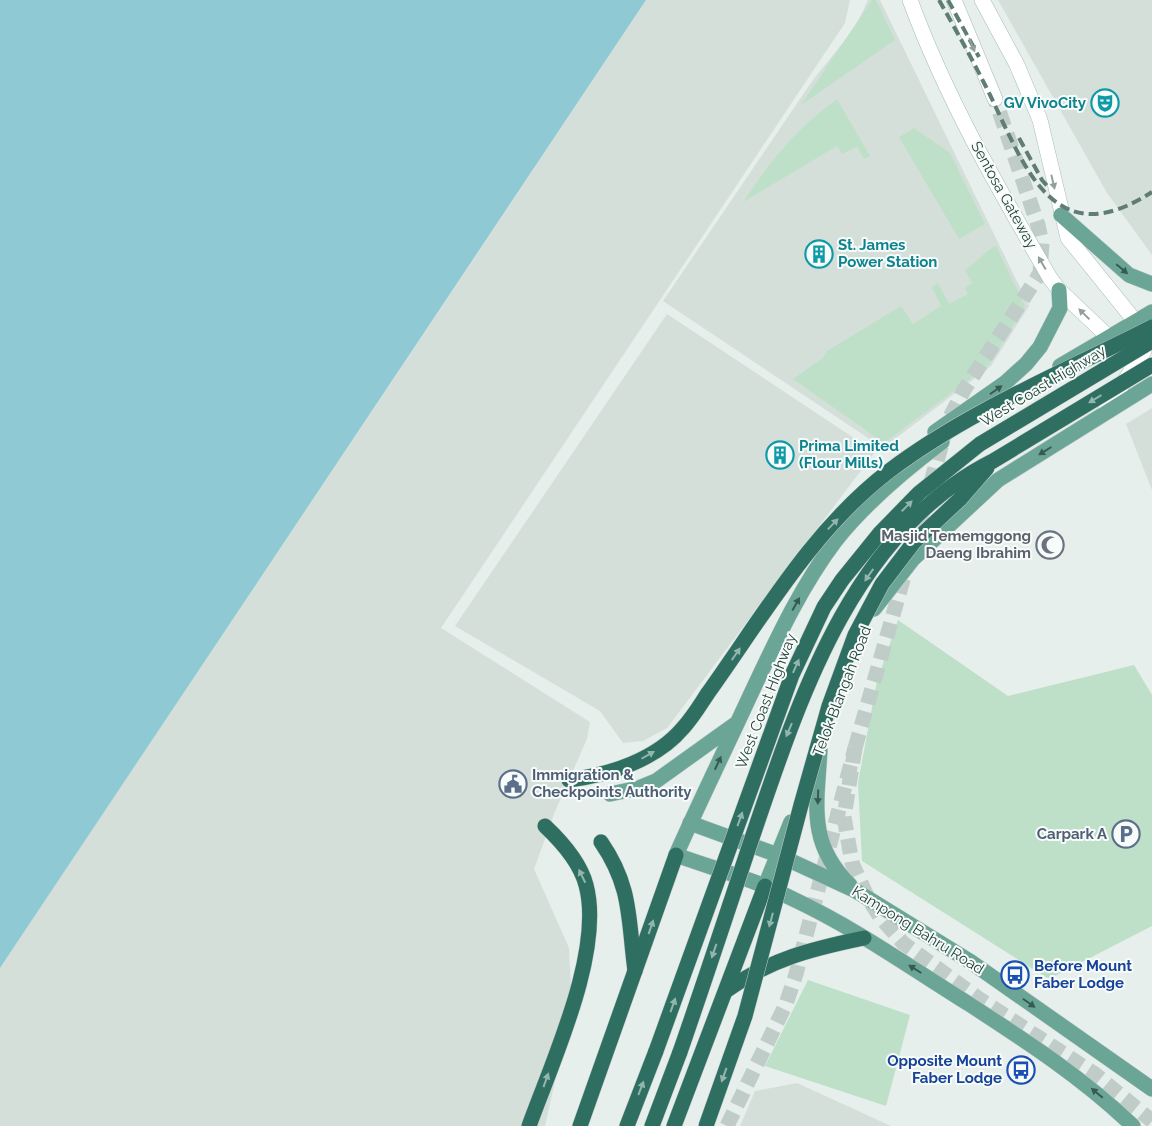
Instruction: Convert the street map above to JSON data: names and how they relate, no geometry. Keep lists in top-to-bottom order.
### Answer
{
  "streets": {
    "highway": ["West Coast Highway"],
    "main road": ["Sentosa Gateway", "Telok Blangah Road", "Kampong Bahru Road"]
  },
  "crossings": [
    ["Telok Blangah Road", "Kampong Bahru Road"]
  ],
  "places": {
    "theatre": ["GV VivoCity"],
    "building": ["St. James Power Station", "Prima Limited (Flour Mills)"],
    "mosque": ["Masjid Tememggong Daeng Ibrahim"],
    "public building": ["Immigration & Checkpoints Authority"],
    "parking": ["Carpark A"],
    "bus stop": ["Before Mount Faber Lodge", "Opposite Mount Faber Lodge"]
  }
}
